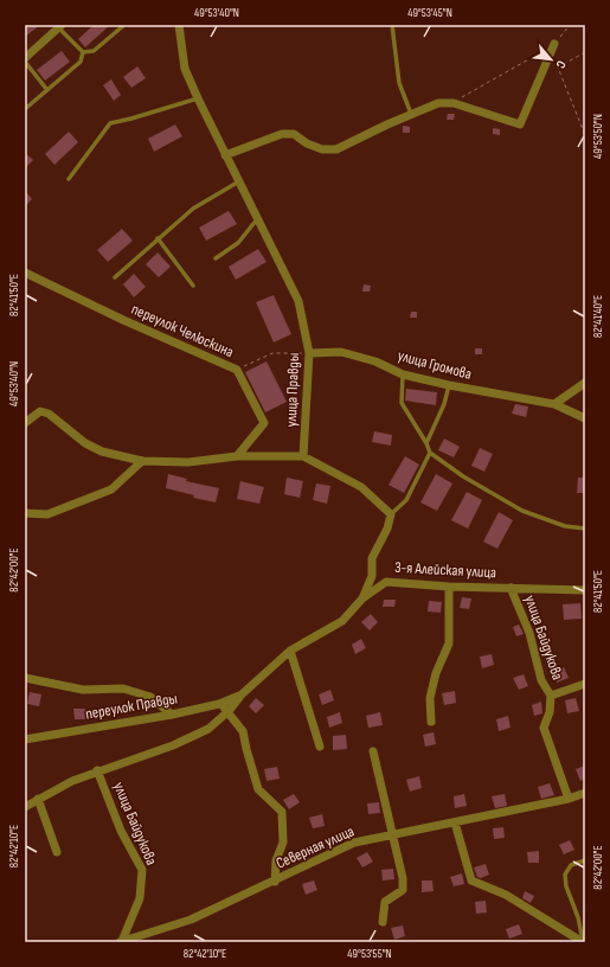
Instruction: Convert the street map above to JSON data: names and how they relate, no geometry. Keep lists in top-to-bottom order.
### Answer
{
  "streets": {
    "street": [
      "переулок Челюскина",
      "улица Громова",
      "улица Правды",
      "3-я Алейская улица",
      "улица Байдукова",
      "переулок Правды",
      "Северная улица"
    ]
  },
  "crossings": [
    ["улица Громова", "улица Правды"],
    ["3-я Алейская улица", "улица Байдукова"],
    ["улица Байдукова", "переулок Правды"],
    ["улица Байдукова", "Северная улица"]
  ],
  "north": "bottom right",
  "coordinates": [
    "49°53'40\"N",
    "49°53'45\"N",
    "49°53'50\"N",
    "82°41'50\"E",
    "82°41'40\"E",
    "82°42'00\"E",
    "82°42'10\"E",
    "49°53'55\"N"
  ]
}
